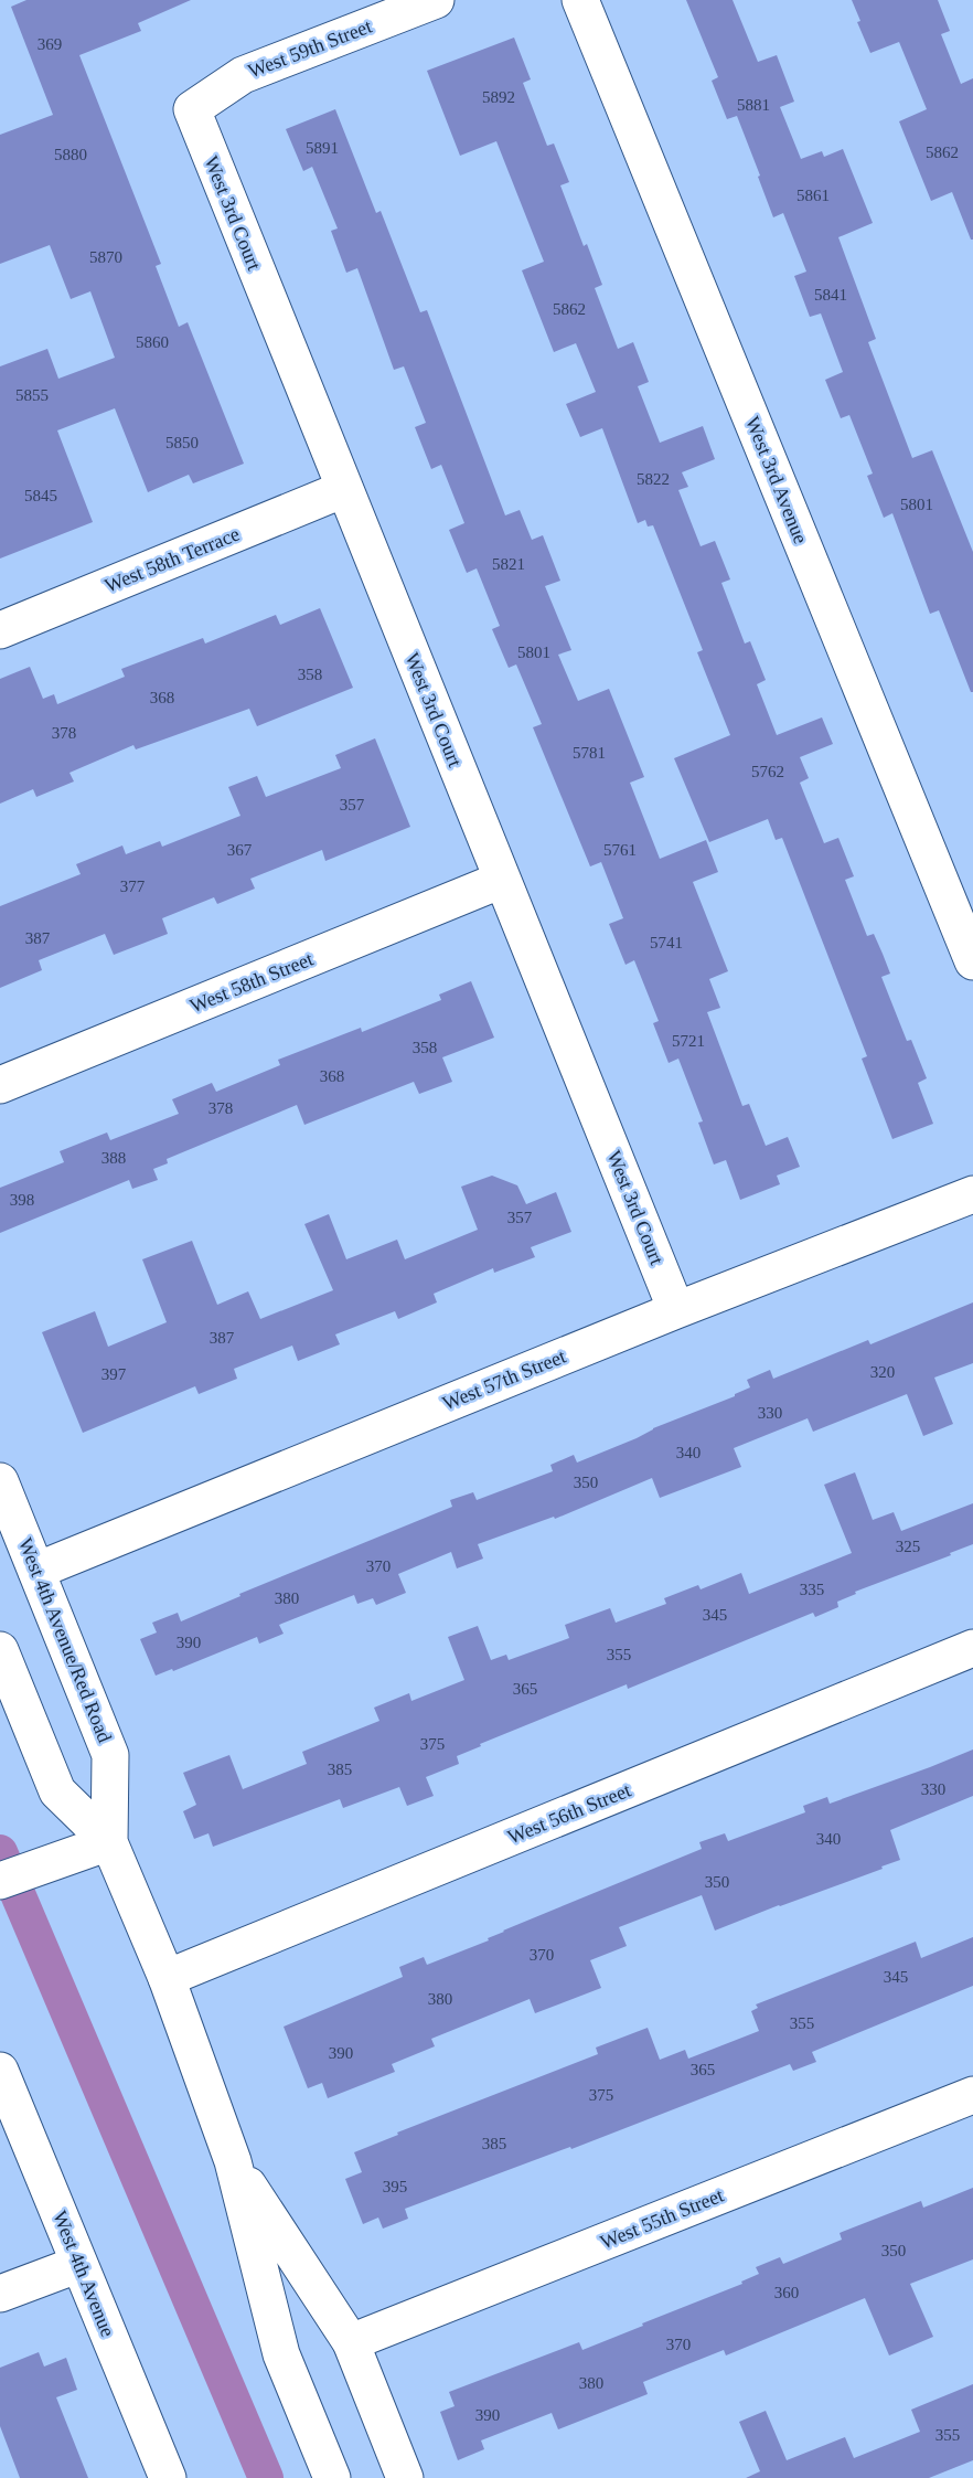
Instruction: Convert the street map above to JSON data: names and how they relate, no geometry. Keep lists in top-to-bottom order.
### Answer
{
  "streets": {
    "street": [
      "West 59th Street",
      "West 3rd Court",
      "West 3rd Avenue",
      "West 58th Terrace",
      "West 58th Street",
      "West 57th Street",
      "West 4th Avenue/Red Road",
      "West 56th Street",
      "West 55th Street",
      "West 4th Avenue"
    ]
  },
  "crossings": [
    ["West 59th Street", "West 3rd Court"],
    ["West 3rd Court", "West 58th Terrace"],
    ["West 3rd Court", "West 58th Street"],
    ["West 3rd Court", "West 57th Street"],
    ["West 57th Street", "West 4th Avenue/Red Road"],
    ["West 4th Avenue/Red Road", "West 56th Street"],
    ["West 4th Avenue/Red Road", "West 55th Street"]
  ],
  "house_numbers": [
    "369",
    "5892",
    "5881",
    "5891",
    "5862",
    "5880",
    "5861",
    "5870",
    "5841",
    "5862",
    "5860",
    "5855",
    "5850",
    "5822",
    "5845",
    "5801",
    "5821",
    "5801",
    "358",
    "368",
    "378",
    "5781",
    "5762",
    "357",
    "367",
    "5761",
    "377",
    "387",
    "5741",
    "5721",
    "358",
    "368",
    "378",
    "388",
    "398",
    "357",
    "387",
    "320",
    "397",
    "330",
    "340",
    "350",
    "325",
    "370",
    "335",
    "380",
    "345",
    "390",
    "355",
    "365",
    "375",
    "385",
    "330",
    "340",
    "350",
    "370",
    "345",
    "380",
    "355",
    "390",
    "365",
    "375",
    "385",
    "395",
    "350",
    "360",
    "370",
    "380",
    "390",
    "355"
  ]
}
